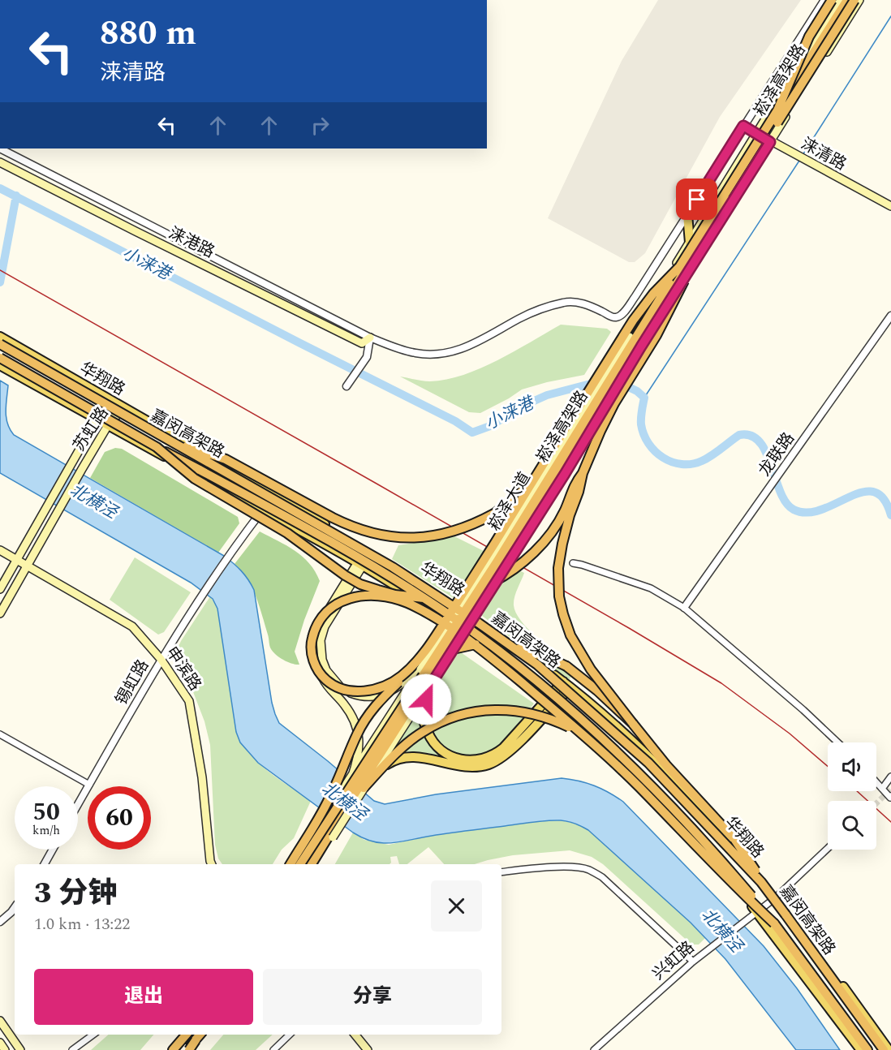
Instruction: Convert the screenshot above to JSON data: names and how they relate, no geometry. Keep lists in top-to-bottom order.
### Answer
{
  "streets": {
    "highway": ["崧泽高架路", "嘉闵高架路"],
    "main road": [
      "涞清路",
      "涞港路",
      "华翔路",
      "苏虹路",
      "崧泽大道",
      "申滨路"
    ],
    "street": ["龙联路", "锡虹路", "兴虹路"]
  },
  "crossings": [
    ["涞清路", "崧泽大道"],
    ["华翔路", "苏虹路"],
    ["华翔路", "锡虹路"],
    ["华翔路", "兴虹路"],
    ["苏虹路", "申滨路"],
    ["申滨路", "锡虹路"]
  ],
  "water": ["小涞港", "北横泾"],
  "page": {
    "turn": ["880 m", "涞清路"],
    "speed": "50 km/h",
    "limit": "60",
    "heading": ["3 分钟", "1.0 km · 13:22"],
    "buttons": ["退出", "分享"]
  }
}
